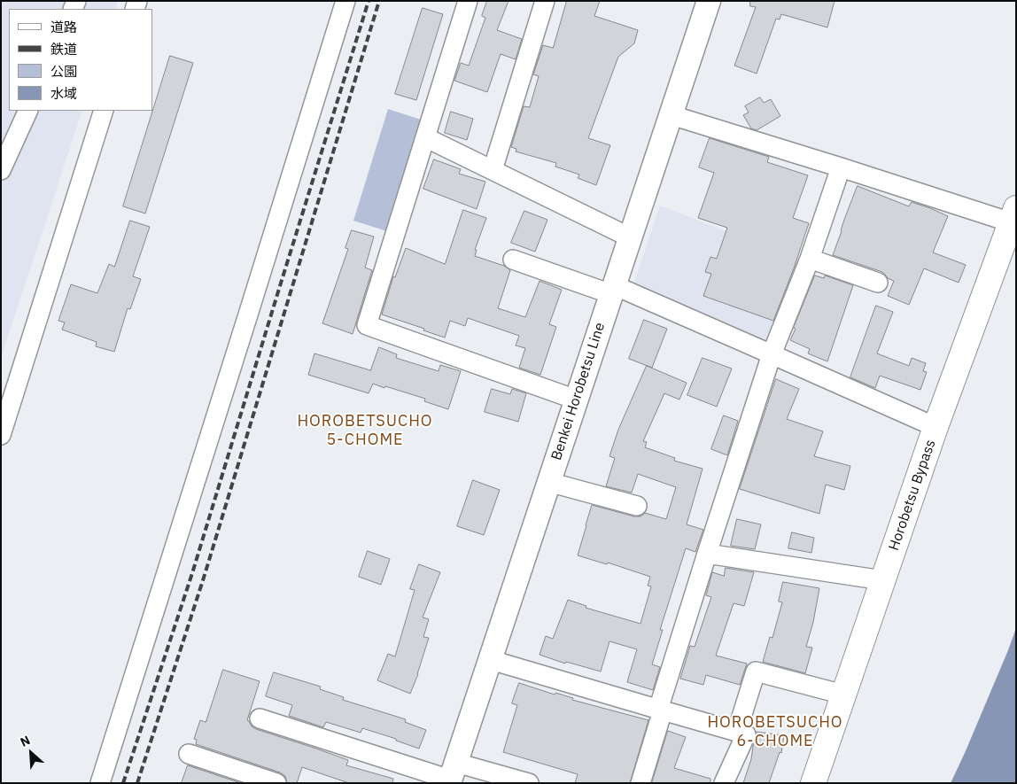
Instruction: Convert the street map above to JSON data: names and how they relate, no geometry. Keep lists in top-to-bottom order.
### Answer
{
  "streets": {
    "highway": ["Horobetsu Bypass"],
    "main road": ["Benkei Horobetsu Line"]
  },
  "districts": ["HOROBETSUCHO 5-CHOME", "HOROBETSUCHO 6-CHOME"],
  "legend": [
    "道路",
    "鉄道",
    "公園",
    "水域"
  ],
  "north": "top left"
}
